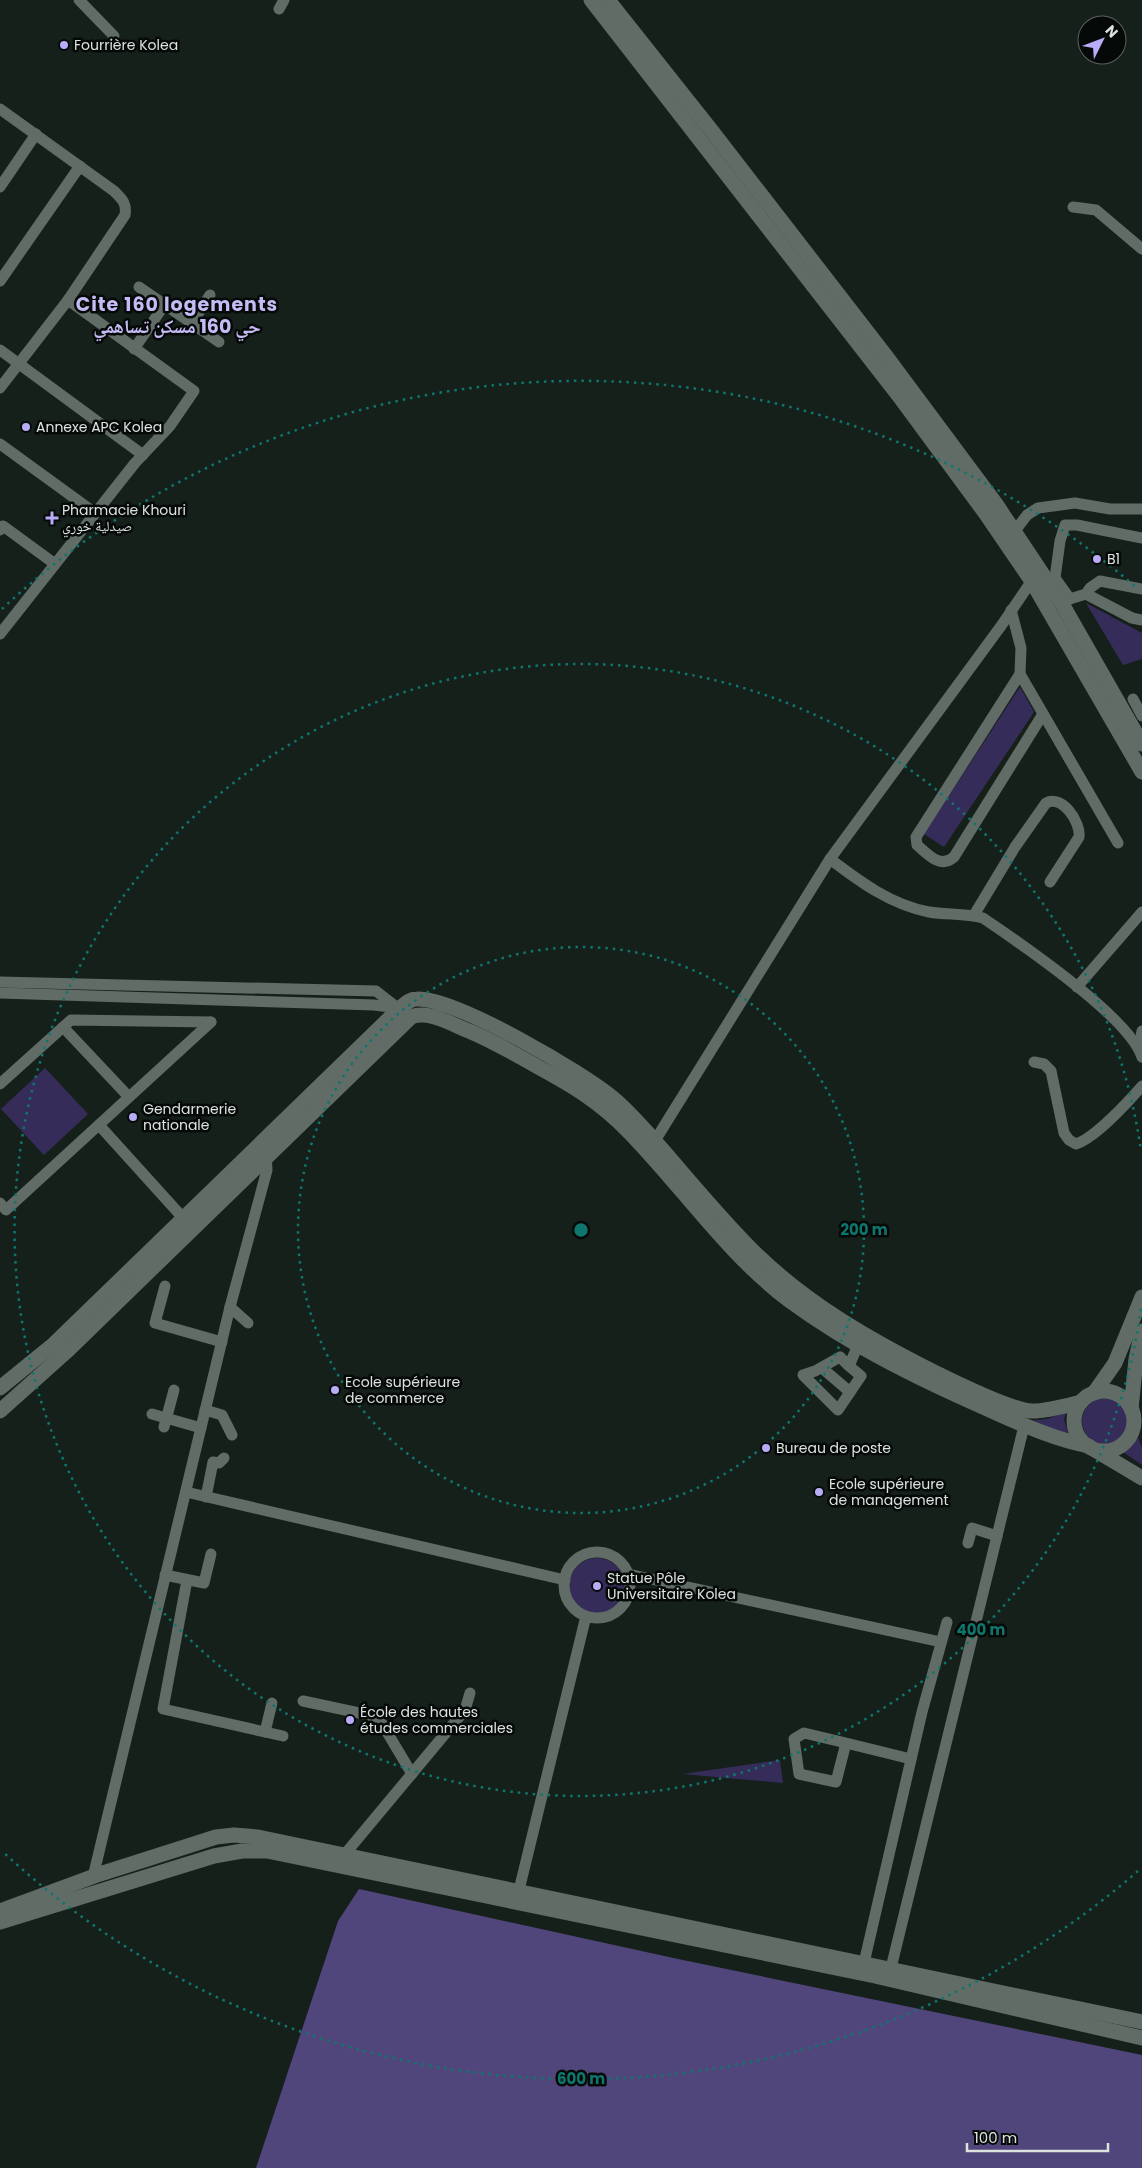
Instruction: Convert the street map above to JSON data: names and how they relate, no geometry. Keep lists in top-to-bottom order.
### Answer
{
  "districts": ["Cite 160 logements حي 160 مسكن تساهمي"],
  "places": {
    "other": [
      "Fourrière Kolea",
      "Annexe APC Kolea",
      "B1",
      "Gendarmerie nationale",
      "Ecole supérieure de commerce",
      "Bureau de poste",
      "Ecole supérieure de management",
      "Statue Pôle Universitaire Kolea",
      "École des hautes études commerciales"
    ],
    "health": ["Pharmacie Khouri صيدلية خوري"]
  },
  "scale_bar": "100 m",
  "north": "top right",
  "rings": ["200 m", "400 m", "600 m"]
}
